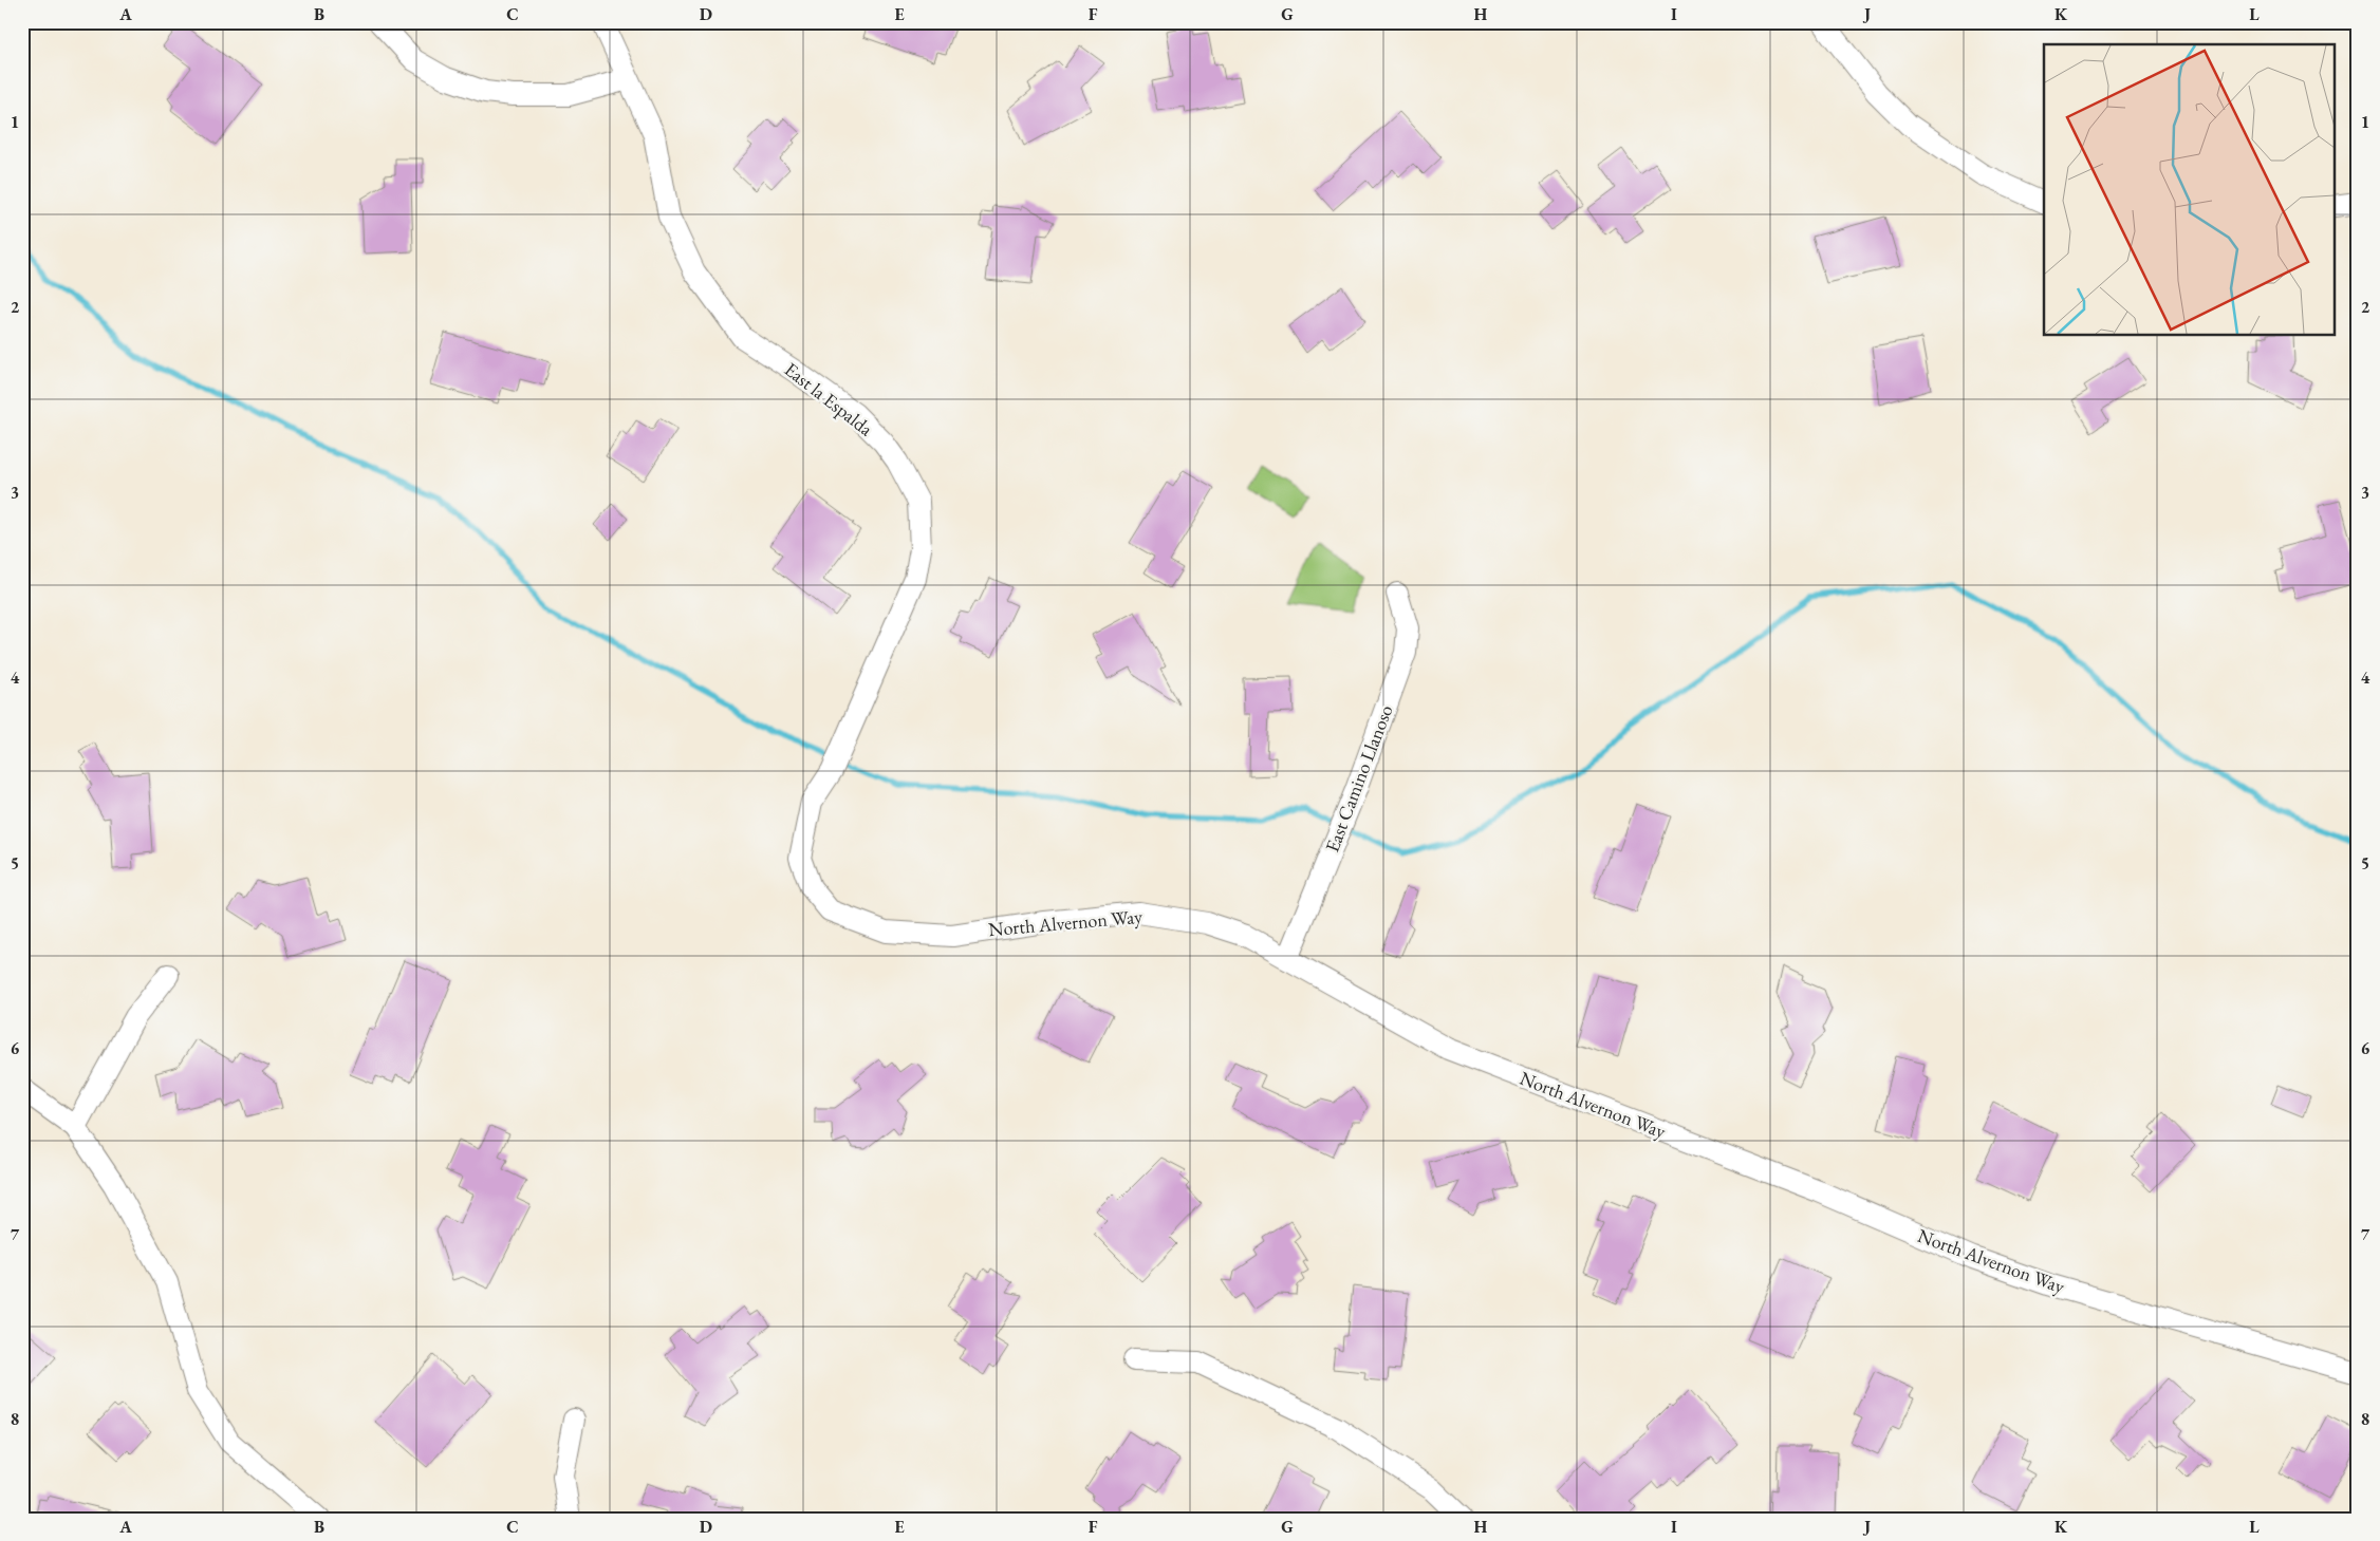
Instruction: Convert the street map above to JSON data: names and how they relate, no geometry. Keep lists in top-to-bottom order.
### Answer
{
  "streets": {
    "street": ["East la Espalda", "East Camino Llanoso", "North Alvernon Way"]
  },
  "crossings": [
    ["East la Espalda", "North Alvernon Way"],
    ["East Camino Llanoso", "North Alvernon Way"]
  ],
  "grid": {
    "columns": [
      "A",
      "B",
      "C",
      "D",
      "E",
      "F",
      "G",
      "H",
      "I",
      "J",
      "K",
      "L"
    ],
    "rows": [
      "1",
      "2",
      "3",
      "4",
      "5",
      "6",
      "7",
      "8"
    ]
  }
}
